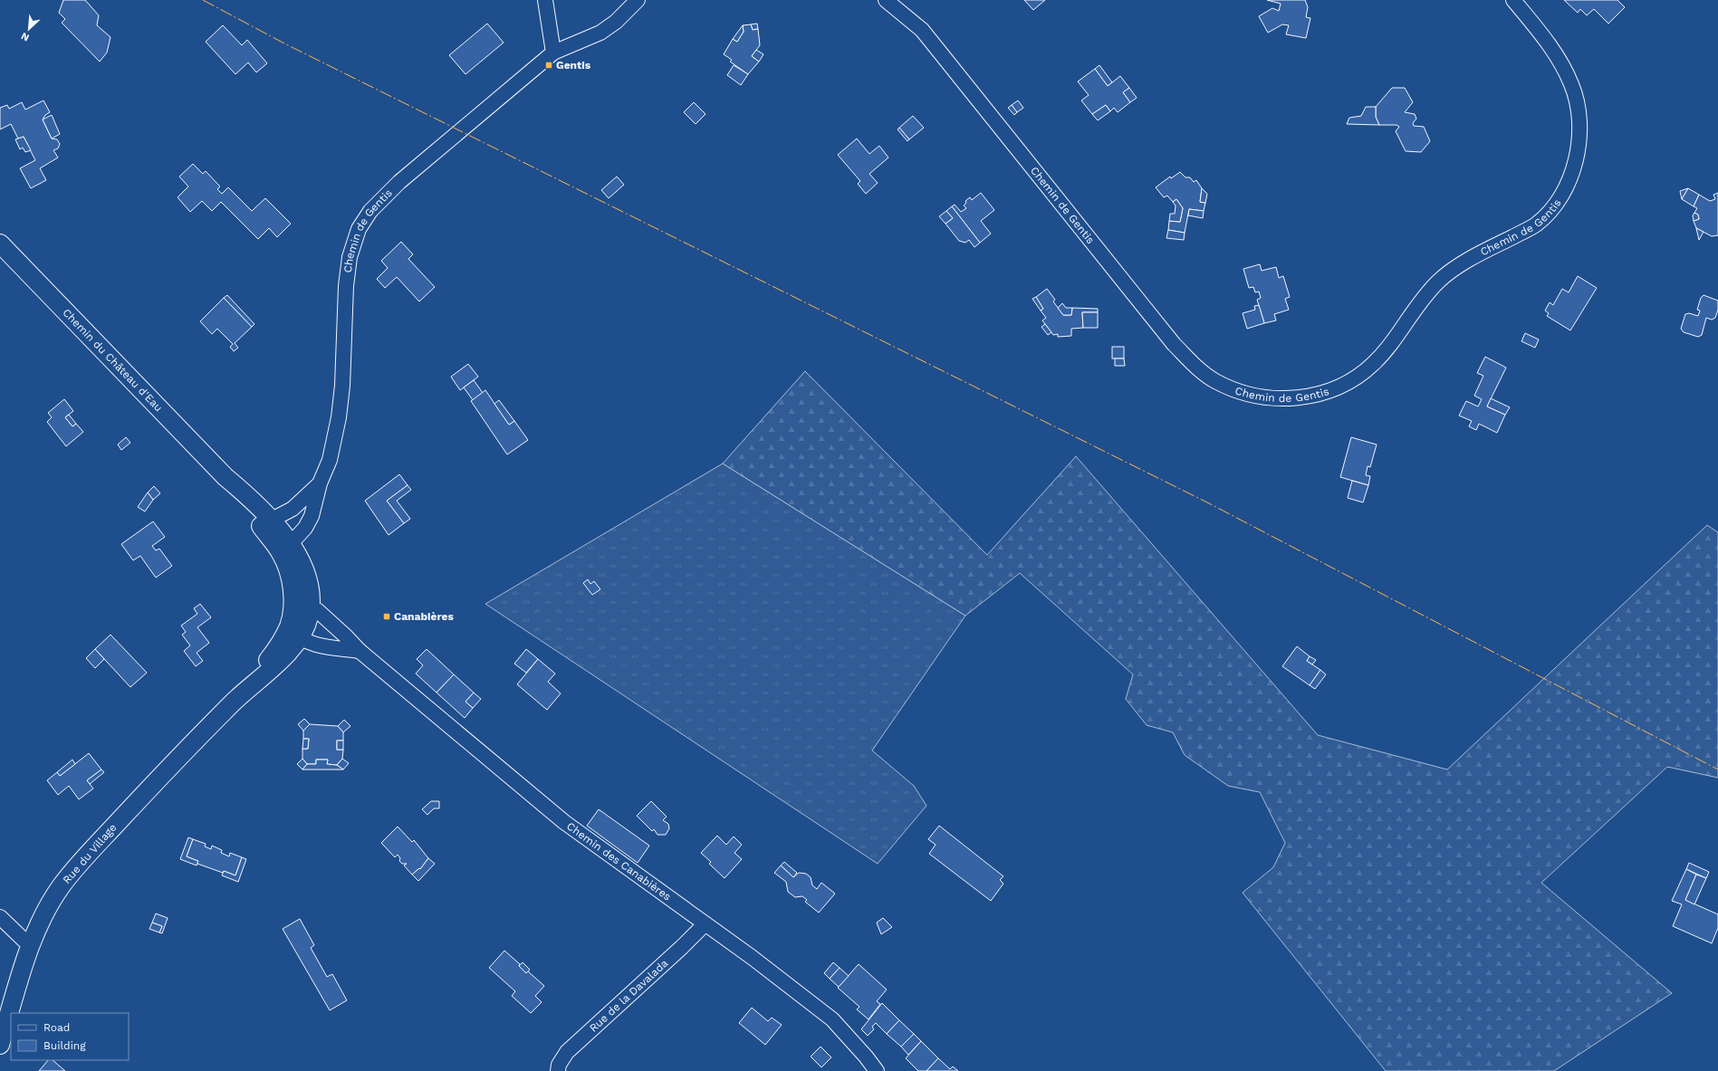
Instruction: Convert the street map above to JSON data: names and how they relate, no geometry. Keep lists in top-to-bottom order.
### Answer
{
  "streets": {
    "street": [
      "Chemin de Gentis",
      "Chemin du Château d'Eau",
      "Rue du Village",
      "Chemin des Canabières",
      "Rue de la Davalada"
    ]
  },
  "crossings": [
    ["Chemin de Gentis", "Chemin du Château d'Eau"],
    ["Chemin du Château d'Eau", "Rue du Village"],
    ["Chemin du Château d'Eau", "Chemin des Canabières"],
    ["Rue du Village", "Chemin des Canabières"],
    ["Chemin des Canabières", "Rue de la Davalada"]
  ],
  "places": {
    "transit": ["Gentis", "Canabières"]
  },
  "legend": ["Road", "Building"],
  "north": "bottom left"
}
